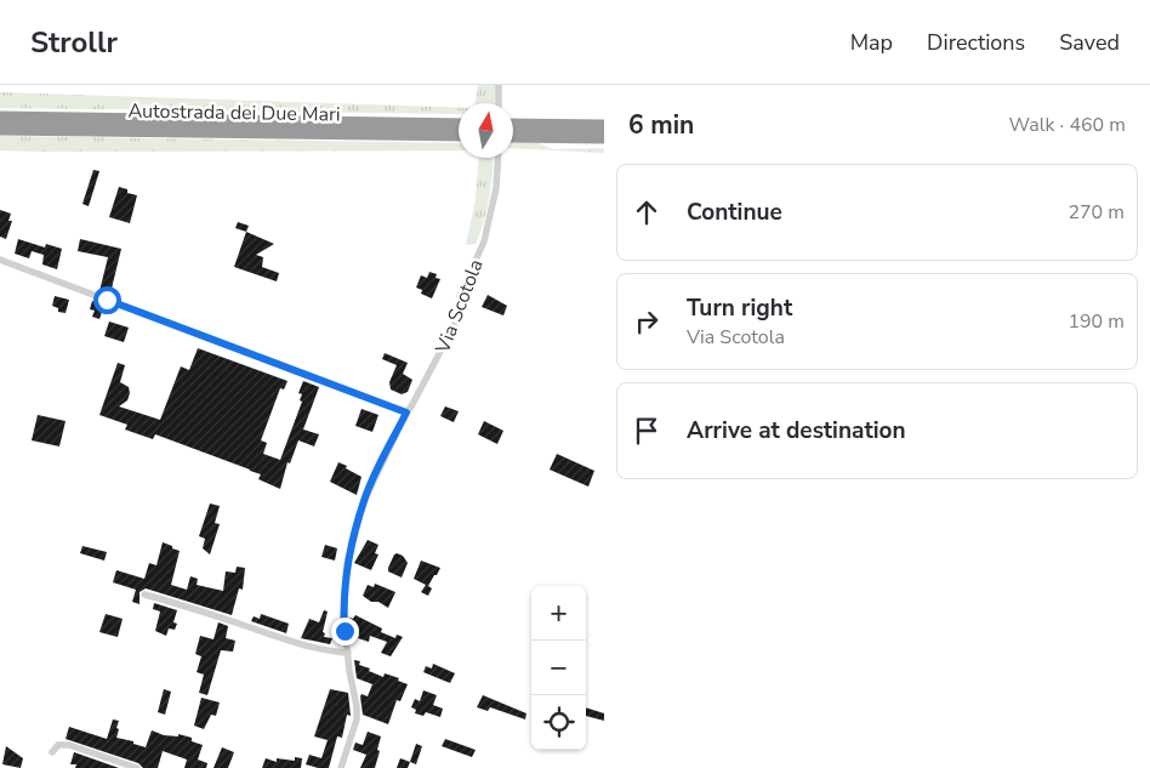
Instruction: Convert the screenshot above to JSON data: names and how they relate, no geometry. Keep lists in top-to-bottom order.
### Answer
{
  "streets": {
    "highway": ["Autostrada dei Due Mari"],
    "street": ["Via Scotola"]
  },
  "north": "top",
  "page": {
    "header": "Strollr",
    "nav": ["Map", "Directions", "Saved"],
    "heading": ["6 min", "Walk · 460 m"],
    "list": [
      ["Continue", "270 m"],
      ["Turn right", "Via Scotola", "190 m"],
      "Arrive at destination"
    ],
    "map_buttons": ["+", "−"]
  }
}
